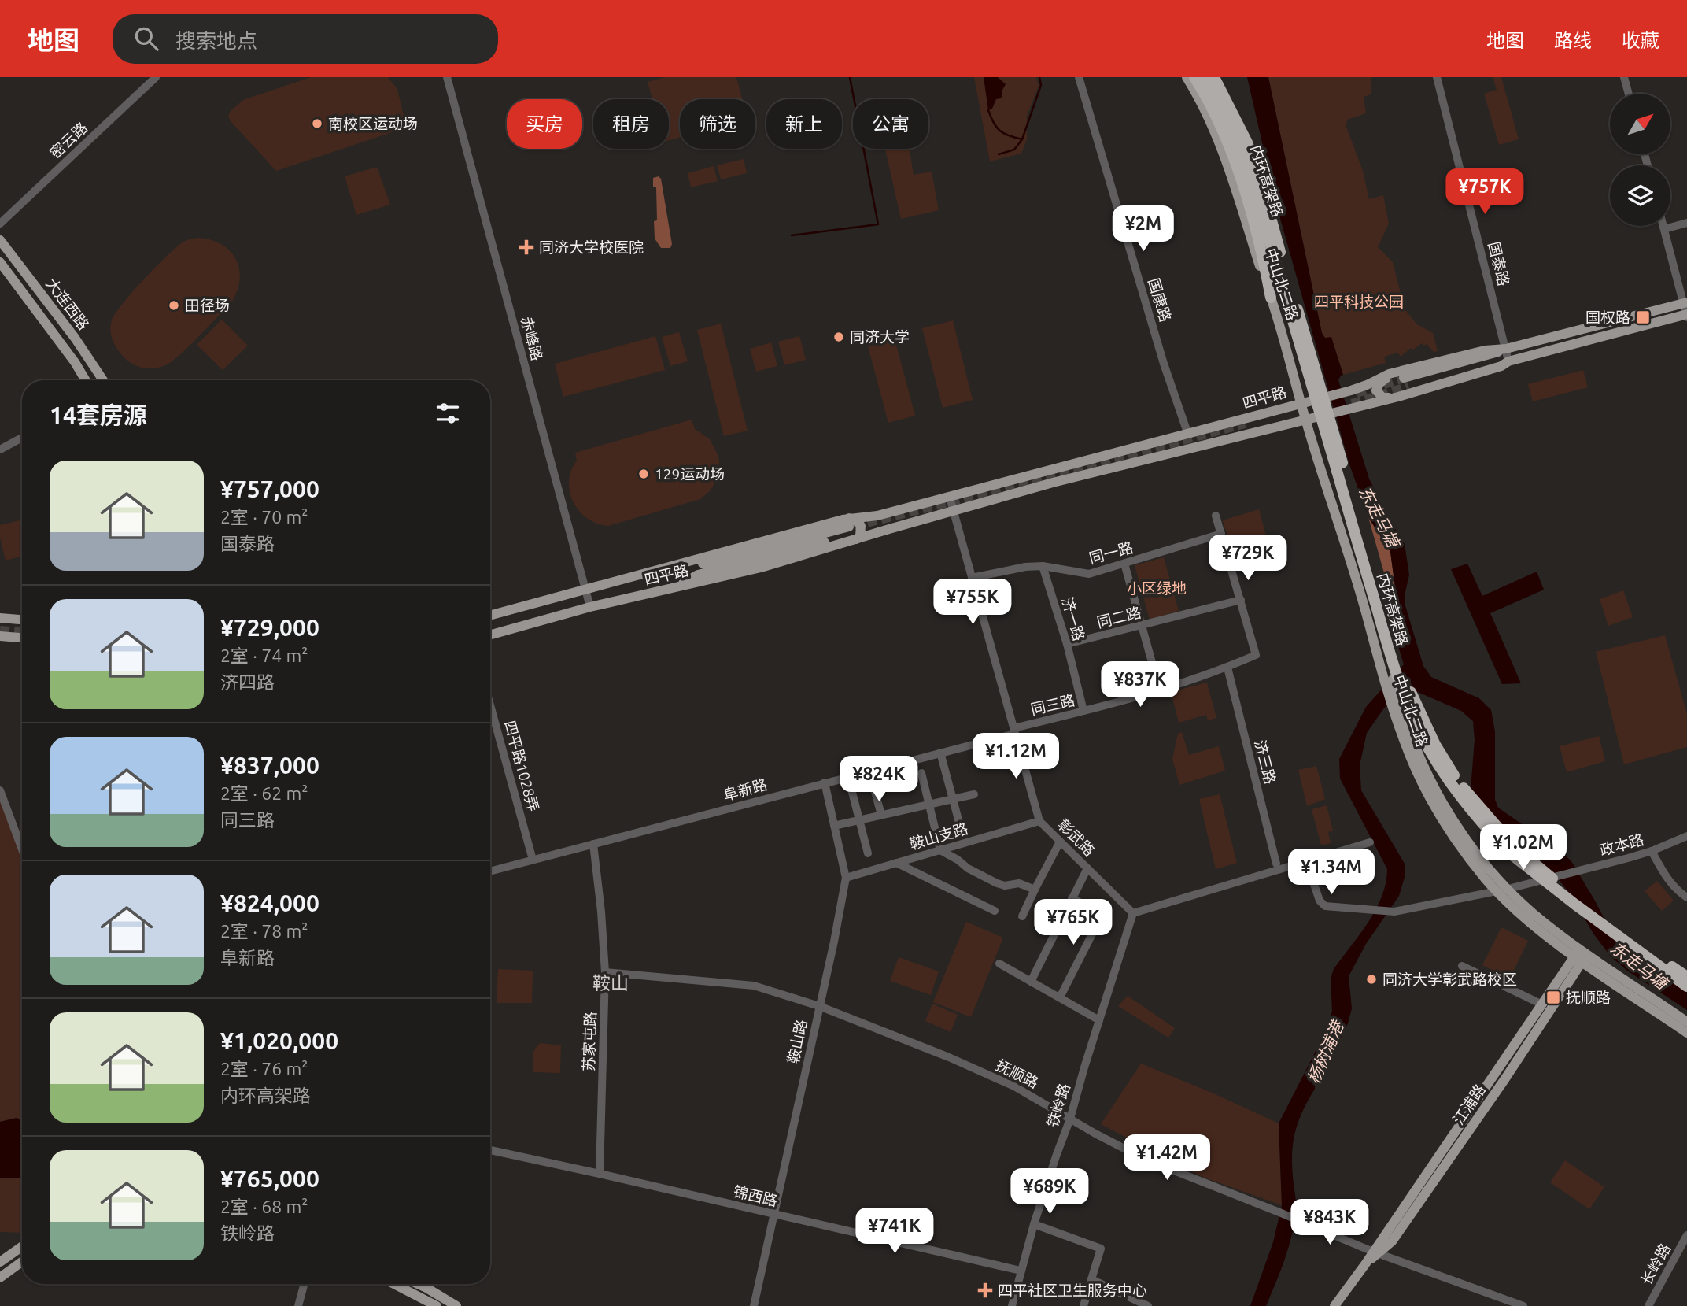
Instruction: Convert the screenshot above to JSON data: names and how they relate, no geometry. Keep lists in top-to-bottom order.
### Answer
{
  "streets": {
    "highway": ["内环高架路"],
    "main road": [
      "中山北二路",
      "大连西路",
      "四平路",
      "江浦路"
    ],
    "street": [
      "密云路",
      "国泰路",
      "国康路",
      "赤峰路",
      "同一路",
      "同二路",
      "济一路",
      "同三路",
      "济三路",
      "四平路1028弄",
      "阜新路",
      "鞍山支路",
      "彰武路",
      "政本路",
      "苏家屯路",
      "鞍山路",
      "抚顺路",
      "铁岭路",
      "锦西路",
      "长岭路"
    ]
  },
  "crossings": [
    ["内环高架路", "中山北二路"],
    ["国泰路", "四平路"],
    ["中山北二路", "四平路"],
    ["中山北二路", "政本路"],
    ["中山北二路", "江浦路"],
    ["国康路", "四平路"],
    ["赤峰路", "四平路"],
    ["四平路", "彰武路"],
    ["同一路", "济一路"],
    ["同一路", "彰武路"],
    ["同二路", "济一路"],
    ["同二路", "同三路"],
    ["济一路", "同三路"],
    ["同三路", "济三路"],
    ["同三路", "阜新路"],
    ["同三路", "彰武路"],
    ["四平路1028弄", "阜新路"],
    ["阜新路", "彰武路"],
    ["阜新路", "苏家屯路"],
    ["阜新路", "鞍山路"],
    ["鞍山支路", "彰武路"],
    ["鞍山支路", "鞍山路"],
    ["彰武路", "铁岭路"],
    ["苏家屯路", "抚顺路"],
    ["苏家屯路", "锦西路"],
    ["鞍山路", "抚顺路"],
    ["鞍山路", "锦西路"],
    ["抚顺路", "江浦路"],
    ["抚顺路", "铁岭路"],
    ["铁岭路", "锦西路"]
  ],
  "districts": ["鞍山"],
  "water": ["东走马塘", "杨树浦港"],
  "parks": ["四平科技公园", "小区绿地"],
  "places": {
    "other": [
      "南校区运动场",
      "田径场",
      "同济大学",
      "129运动场",
      "同济大学彰武路校区"
    ],
    "health": ["同济大学校医院", "四平社区卫生服务中心"],
    "transit": ["国权路", "抚顺路"]
  },
  "north": "top right",
  "page": {
    "header": "地图",
    "search": "搜索地点",
    "nav": ["地图", "路线", "收藏"],
    "chip": [
      "买房",
      "租房",
      "筛选",
      "新上",
      "公寓"
    ],
    "price": [
      "¥757K",
      "¥2M",
      "¥729K",
      "¥755K",
      "¥837K",
      "¥1.12M",
      "¥824K",
      "¥1.02M",
      "¥1.34M",
      "¥765K",
      "¥1.42M",
      "¥689K",
      "¥843K",
      "¥741K"
    ],
    "heading": "14套房源",
    "list": [
      {
        "name": "¥757,000",
        "note": "2室 · 70 m² · 国泰路"
      },
      {
        "name": "¥729,000",
        "note": "2室 · 74 m² · 济四路"
      },
      {
        "name": "¥837,000",
        "note": "2室 · 62 m² · 同三路"
      },
      {
        "name": "¥824,000",
        "note": "2室 · 78 m² · 阜新路"
      },
      {
        "name": "¥1,020,000",
        "note": "2室 · 76 m² · 内环高架路"
      },
      {
        "name": "¥765,000",
        "note": "2室 · 68 m² · 铁岭路"
      }
    ]
  }
}
